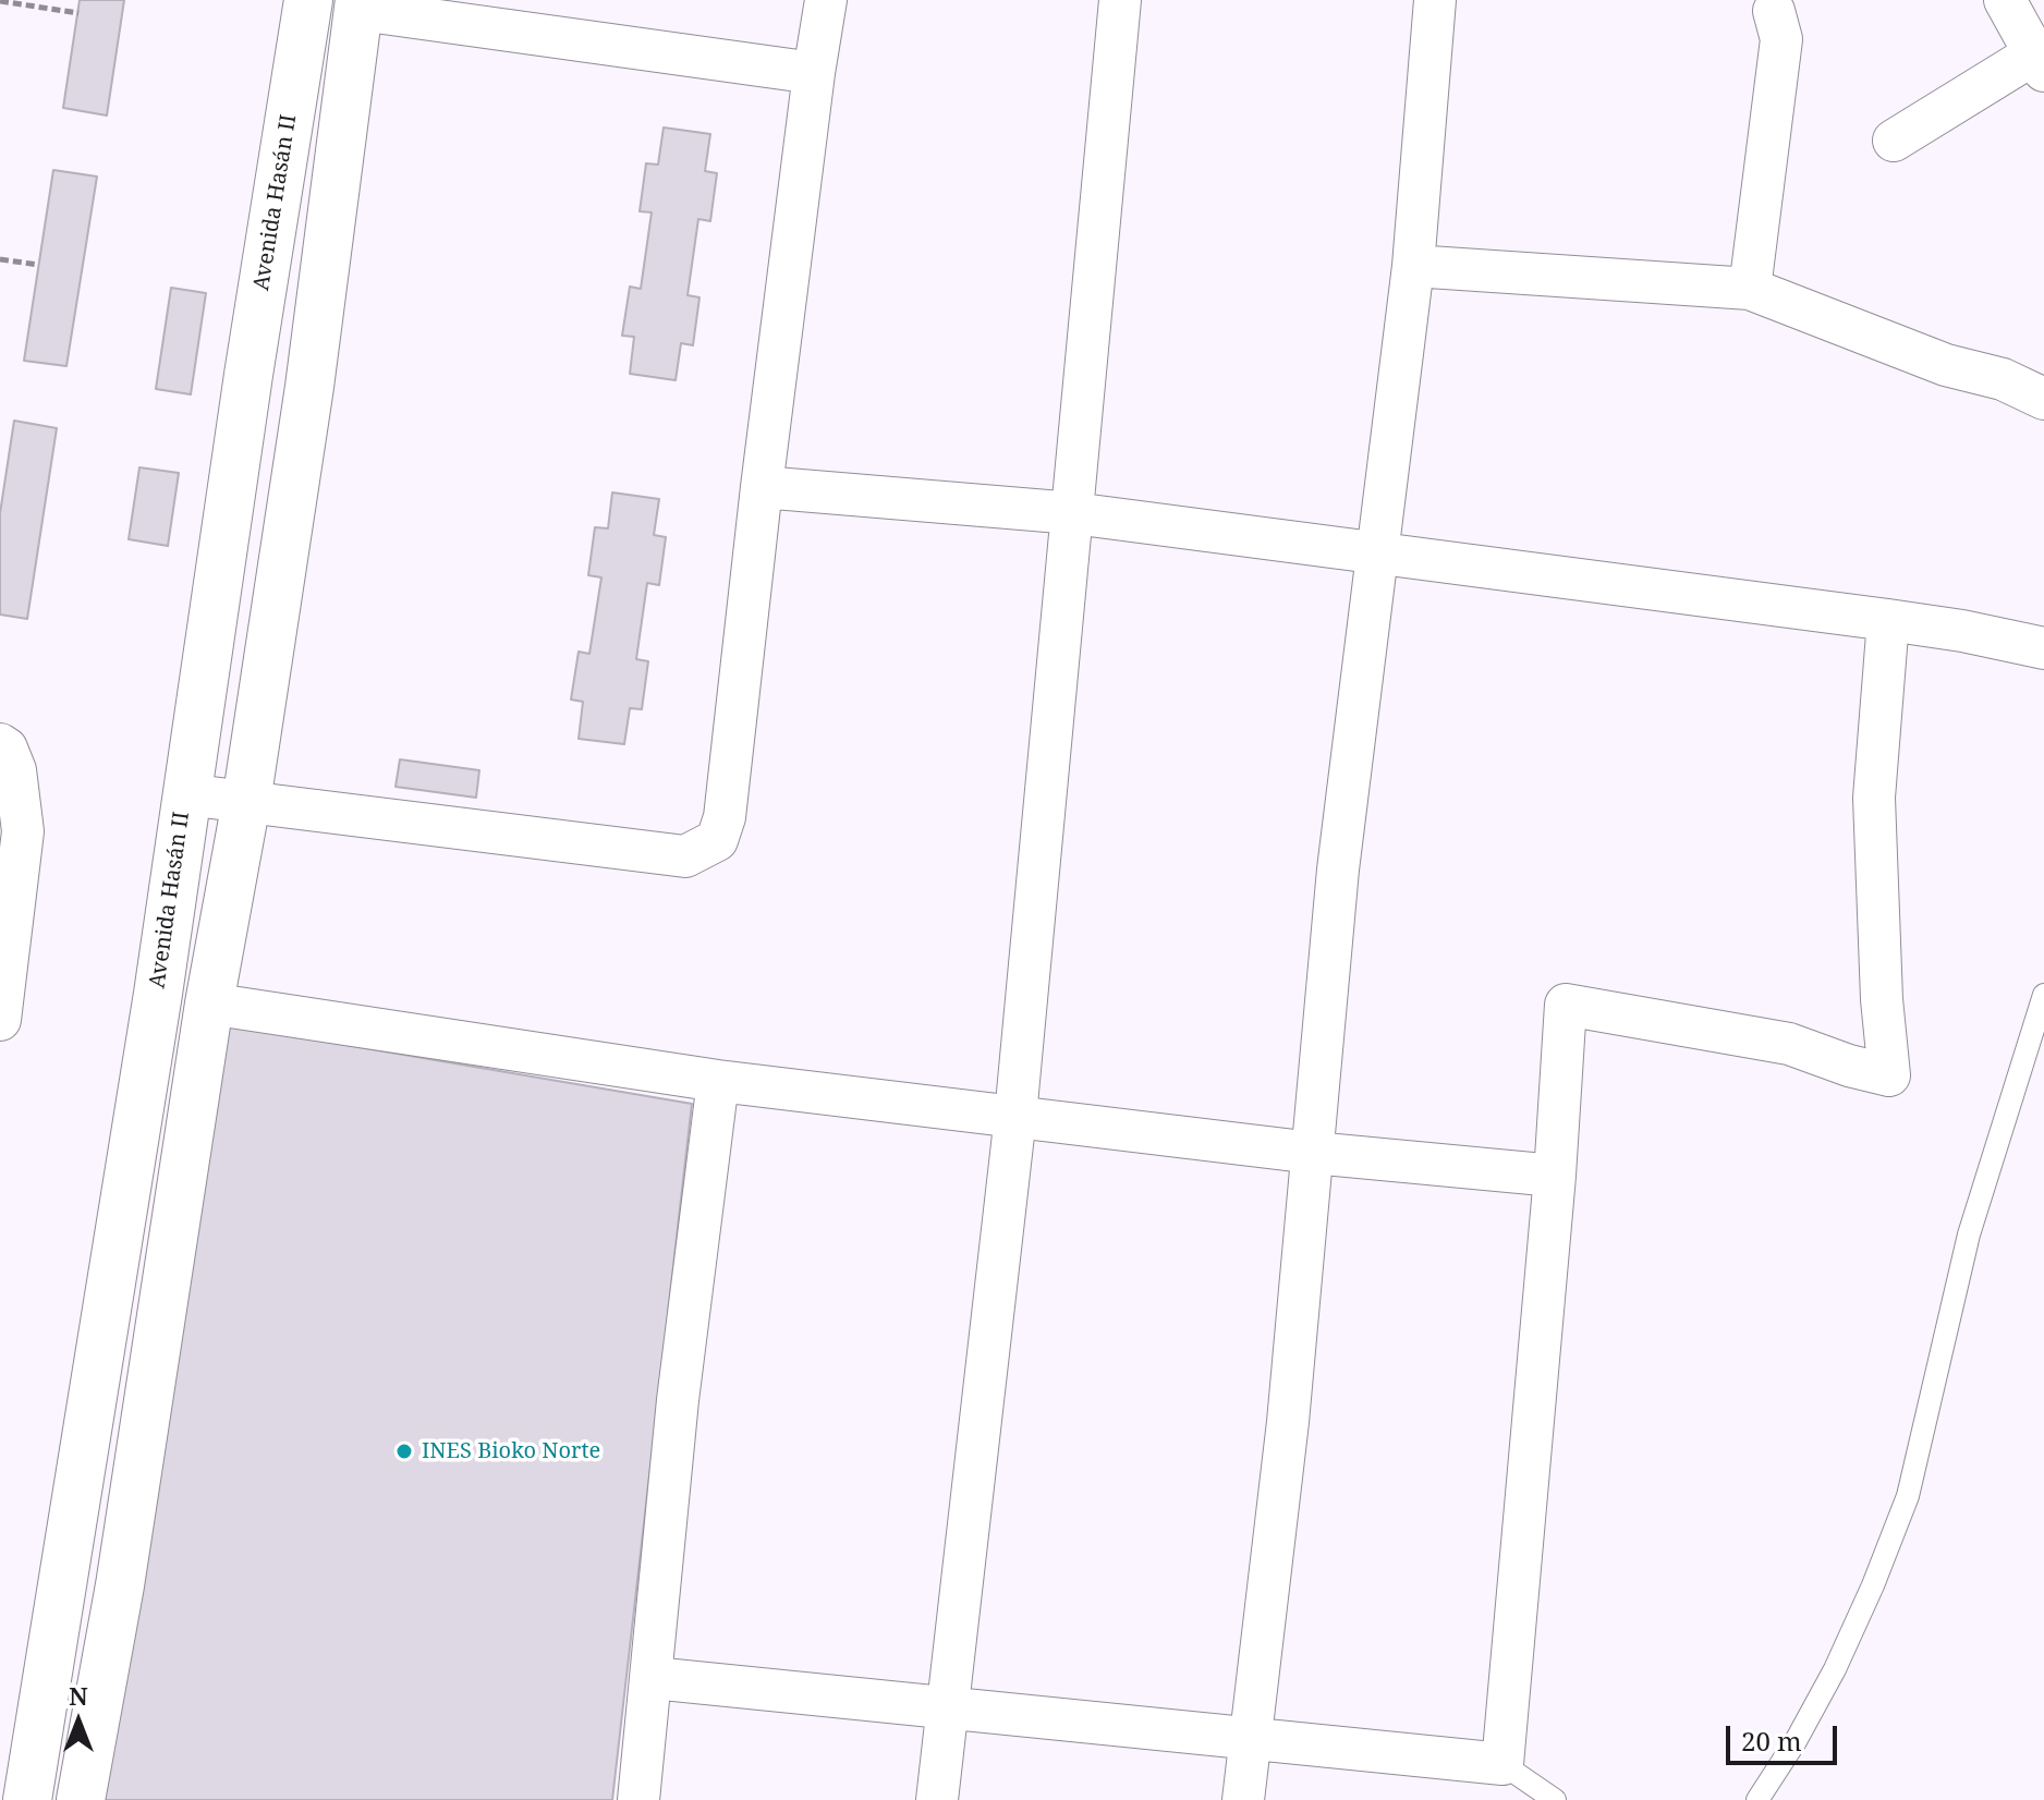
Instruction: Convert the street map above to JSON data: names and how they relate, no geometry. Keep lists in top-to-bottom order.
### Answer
{
  "streets": {
    "main road": ["Avenida Hasán II"]
  },
  "places": ["INES Bioko Norte"],
  "scale_bar": "20 m",
  "north": "top"
}
